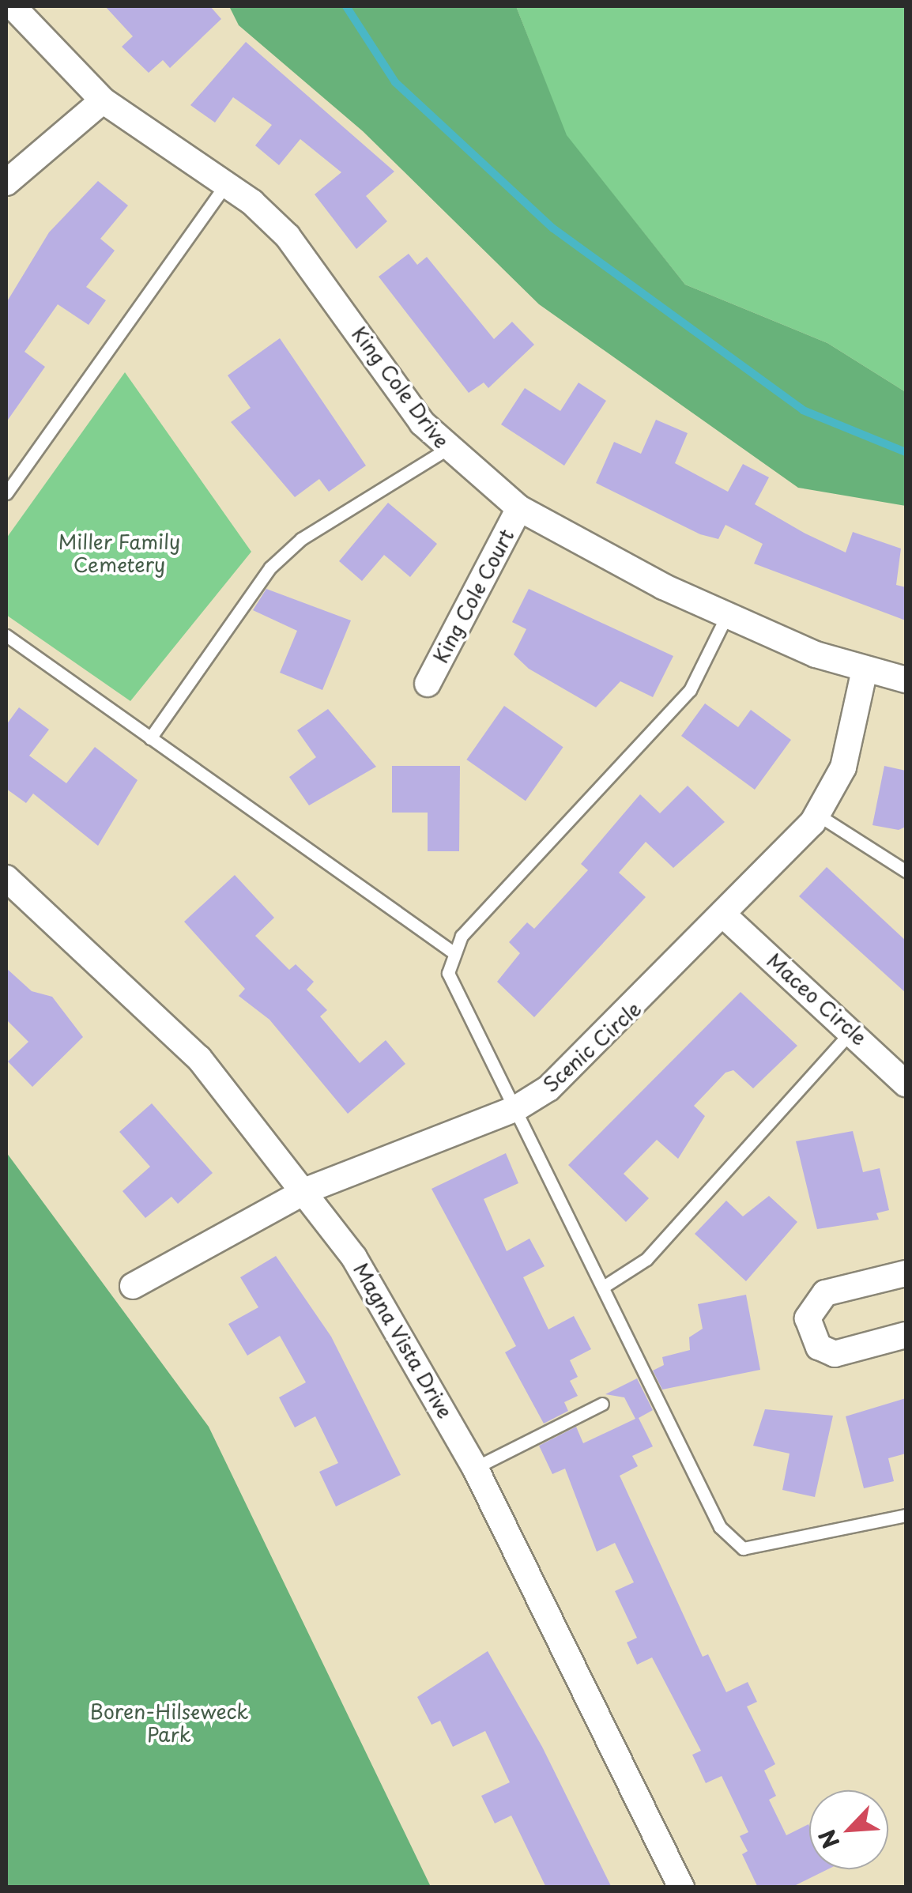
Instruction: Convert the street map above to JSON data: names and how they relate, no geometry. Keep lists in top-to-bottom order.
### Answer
{
  "streets": {
    "street": [
      "King Cole Drive",
      "King Cole Court",
      "Maceo Circle",
      "Scenic Circle",
      "Magna Vista Drive"
    ]
  },
  "crossings": [
    ["King Cole Drive", "King Cole Court"],
    ["King Cole Drive", "Scenic Circle"],
    ["Maceo Circle", "Scenic Circle"],
    ["Scenic Circle", "Magna Vista Drive"]
  ],
  "parks": ["Miller Family Cemetery", "Boren-Hilseweck Park"],
  "north": "bottom left"
}
